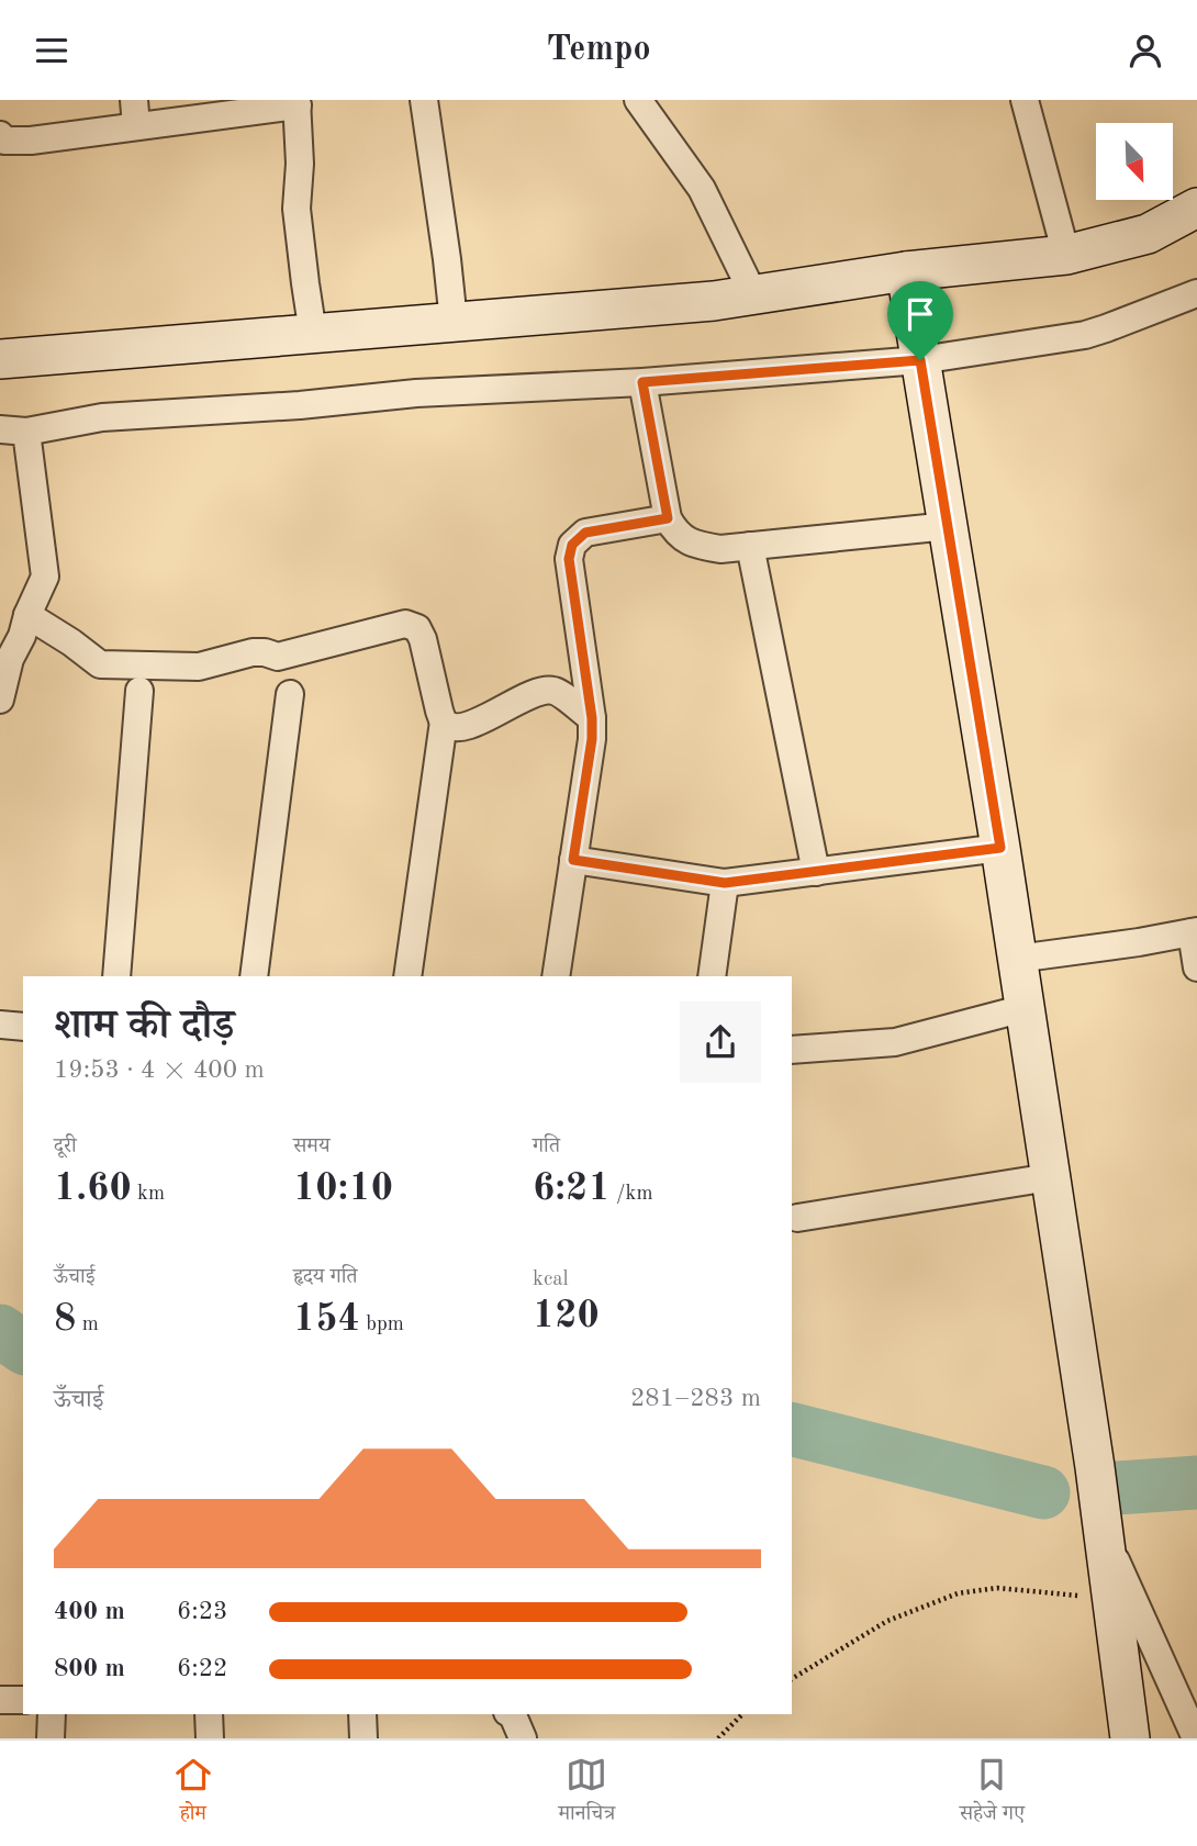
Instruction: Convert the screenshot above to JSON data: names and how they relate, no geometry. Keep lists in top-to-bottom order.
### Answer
{
  "north": "bottom right",
  "page": {
    "header": "Tempo",
    "heading": ["शाम की दौड़", "19:53 · 4 × 400 m"],
    "stats": [
      ["दूरी", "1.60 km"],
      ["समय", "10:10"],
      ["गति", "6:21 /km"],
      ["ऊँचाई", "8 m"],
      ["हृदय गति", "154 bpm"],
      ["kcal", "120"]
    ],
    "chart": ["ऊँचाई", "281–283 m"],
    "list": [
      {
        "name": "400 m",
        "note": "6:23"
      },
      {
        "name": "800 m",
        "note": "6:22"
      }
    ],
    "tabs": ["होम", "मानचित्र", "सहेजे गए"]
  }
}
